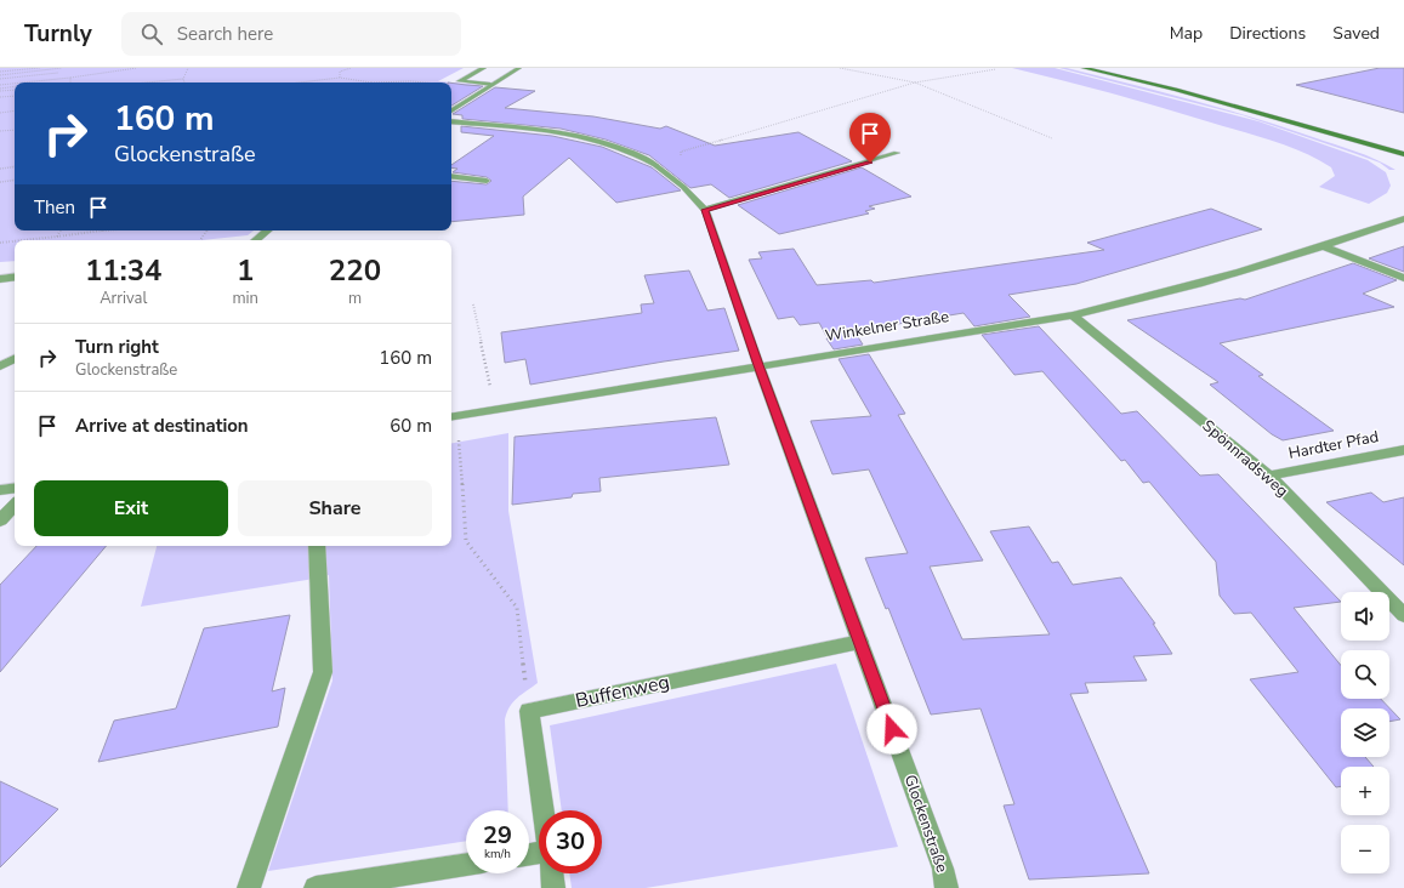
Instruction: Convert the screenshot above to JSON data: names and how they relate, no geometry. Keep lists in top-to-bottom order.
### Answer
{
  "streets": {
    "street": [
      "Winkelner Straße",
      "Hardter Pfad",
      "Spönnradsweg",
      "Buffenweg",
      "Glockenstraße"
    ]
  },
  "crossings": [
    ["Winkelner Straße", "Spönnradsweg"],
    ["Winkelner Straße", "Glockenstraße"],
    ["Hardter Pfad", "Spönnradsweg"],
    ["Buffenweg", "Glockenstraße"]
  ],
  "page": {
    "header": "Turnly",
    "search": "Search here",
    "nav": ["Map", "Directions", "Saved"],
    "turn": ["160 m", "Glockenstraße"],
    "then": "Then",
    "eta": [
      "11:34",
      "Arrival",
      "1",
      "min",
      "220",
      "m"
    ],
    "list": [
      {
        "name": "Turn right",
        "note": "Glockenstraße",
        "value": "160 m"
      },
      {
        "name": "Arrive at destination",
        "value": "60 m"
      }
    ],
    "buttons": ["Exit", "Share"],
    "map_buttons": ["+", "−"],
    "speed": "29 km/h",
    "limit": "30"
  }
}
